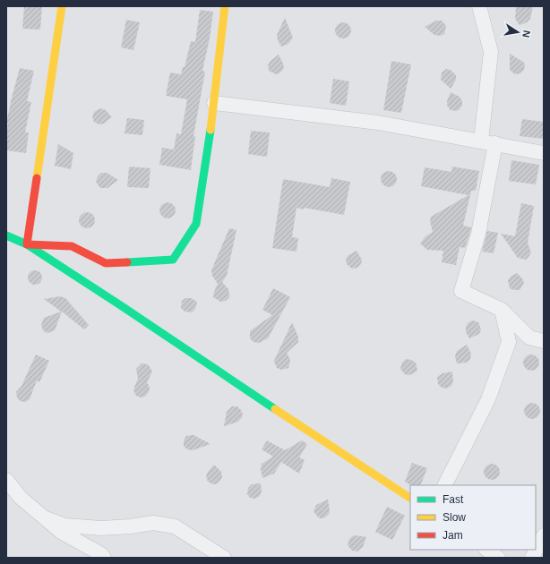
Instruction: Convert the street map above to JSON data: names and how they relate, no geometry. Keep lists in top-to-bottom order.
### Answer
{
  "legend": ["Fast", "Slow", "Jam"],
  "north": "right"
}
